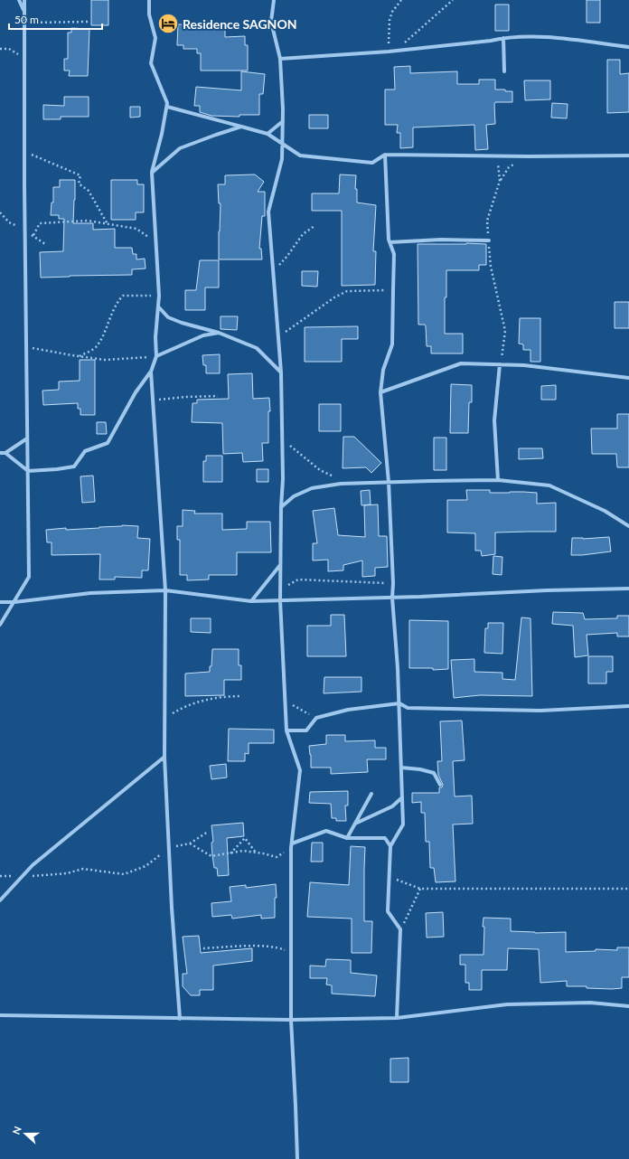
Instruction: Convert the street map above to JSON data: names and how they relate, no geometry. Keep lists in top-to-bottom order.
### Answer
{
  "places": {
    "hotel": ["Residence SAGNON"]
  },
  "scale_bar": "50 m",
  "north": "left"
}
